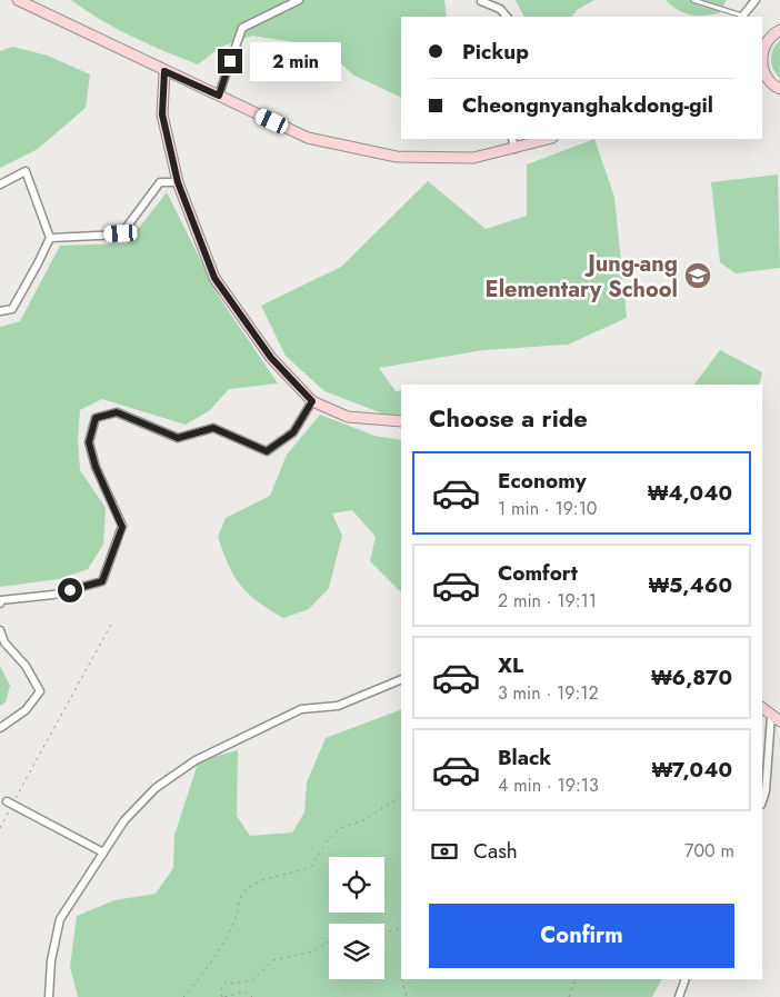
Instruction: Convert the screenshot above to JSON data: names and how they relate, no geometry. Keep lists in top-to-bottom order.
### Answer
{
  "places": {
    "school or university": ["Jung-ang Elementary School"]
  },
  "page": {
    "banner": ["Pickup", "Cheongnyanghakdong-gil"],
    "bubble": "2 min",
    "heading": "Choose a ride",
    "list": [
      {
        "name": "Economy",
        "note": "1 min · 19:10",
        "value": "₩4,040"
      },
      {
        "name": "Comfort",
        "note": "2 min · 19:11",
        "value": "₩5,460"
      },
      {
        "name": "XL",
        "note": "3 min · 19:12",
        "value": "₩6,870"
      },
      {
        "name": "Black",
        "note": "4 min · 19:13",
        "value": "₩7,040"
      }
    ],
    "pay": ["Cash", "700 m"],
    "buttons": "Confirm"
  }
}
